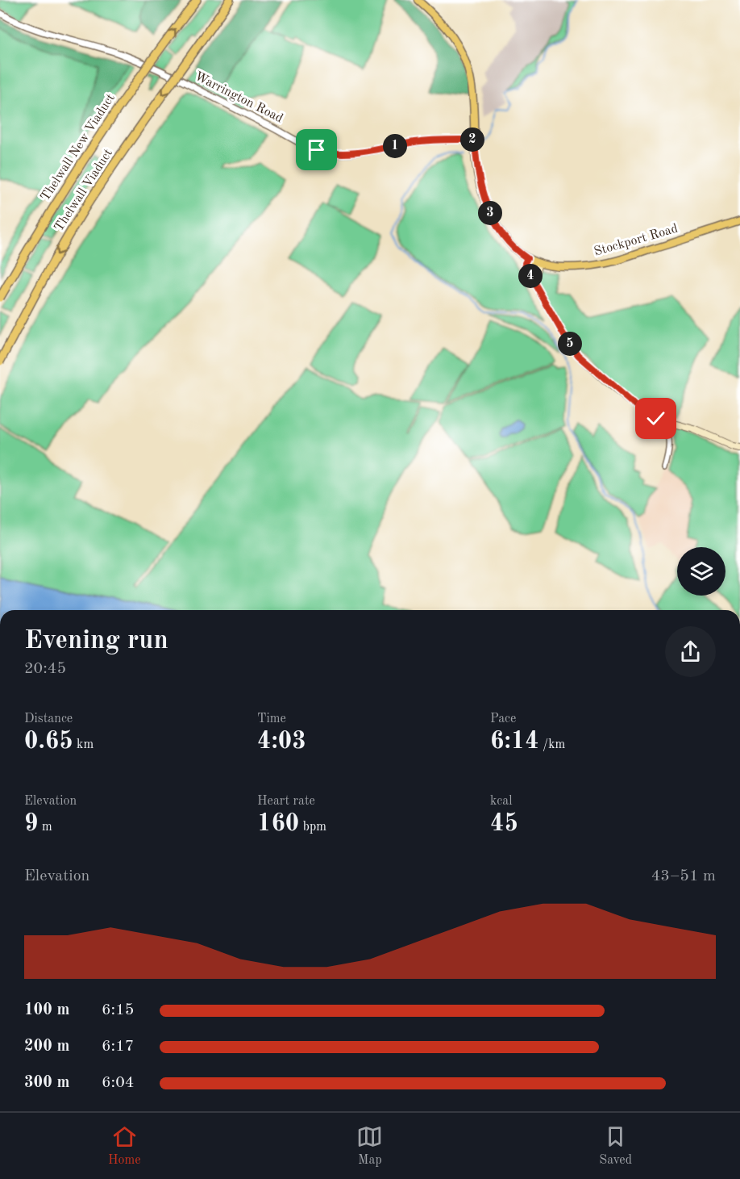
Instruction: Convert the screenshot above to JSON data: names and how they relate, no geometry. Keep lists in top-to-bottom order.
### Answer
{
  "streets": {
    "highway": ["Thelwall New Viaduct", "Thelwall Viaduct"],
    "main road": ["Stockport Road"],
    "street": ["Warrington Road"]
  },
  "crossings": [
    ["Warrington Road", "Stockport Road"]
  ],
  "one_way": ["Thelwall New Viaduct", "Thelwall Viaduct"],
  "page": {
    "pins": [
      "2",
      "1",
      "3",
      "4",
      "5"
    ],
    "heading": ["Evening run", "20:45"],
    "stats": [
      ["Distance", "0.65 km"],
      ["Time", "4:03"],
      ["Pace", "6:14 /km"],
      ["Elevation", "9 m"],
      ["Heart rate", "160 bpm"],
      ["kcal", "45"]
    ],
    "chart": ["Elevation", "43–51 m"],
    "list": [
      {
        "name": "100 m",
        "note": "6:15"
      },
      {
        "name": "200 m",
        "note": "6:17"
      },
      {
        "name": "300 m",
        "note": "6:04"
      }
    ],
    "tabs": ["Home", "Map", "Saved"]
  }
}
